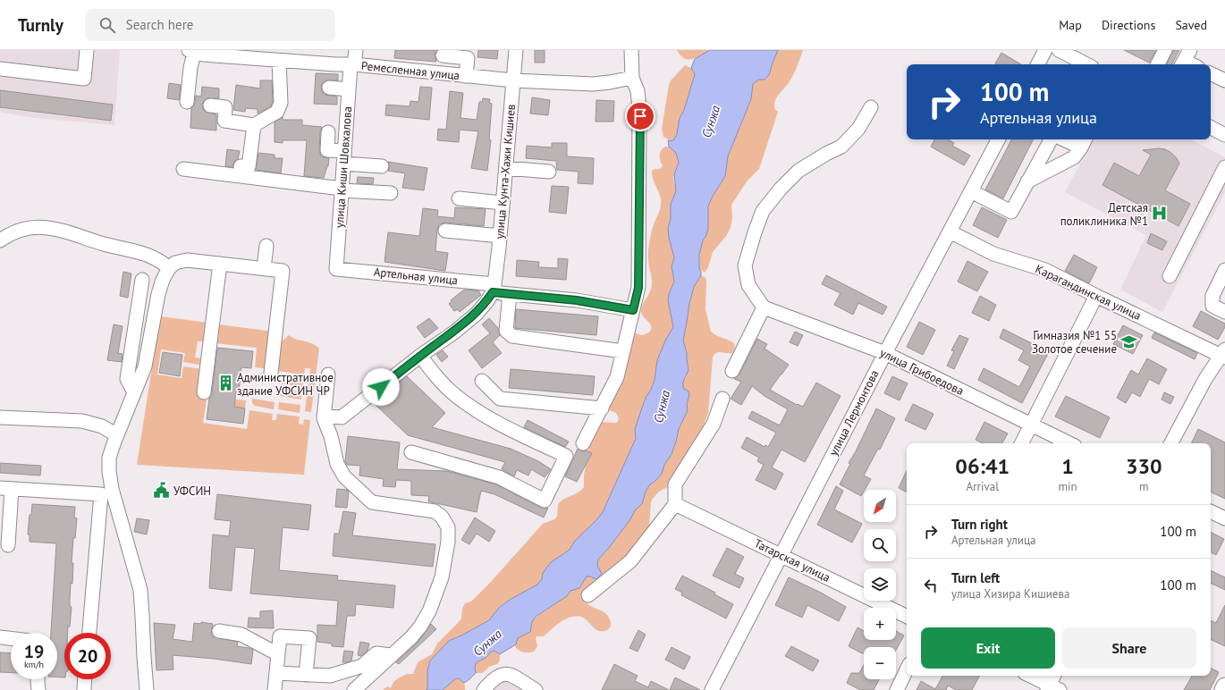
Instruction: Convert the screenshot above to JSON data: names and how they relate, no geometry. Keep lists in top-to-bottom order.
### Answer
{
  "streets": {
    "street": [
      "Ремесленная улица",
      "улица Киши Шовхалова",
      "улица Кунта-Хажи Кишиев",
      "Артельная улица",
      "Карагандинская улица",
      "улица Грибоедова",
      "улица Лермонтова",
      "Татарская улица"
    ]
  },
  "crossings": [
    ["Ремесленная улица", "улица Киши Шовхалова"],
    ["Ремесленная улица", "улица Кунта-Хажи Кишиев"],
    ["улица Киши Шовхалова", "Артельная улица"],
    ["улица Кунта-Хажи Кишиев", "Артельная улица"],
    ["Карагандинская улица", "улица Лермонтова"],
    ["улица Грибоедова", "улица Лермонтова"],
    ["улица Лермонтова", "Татарская улица"]
  ],
  "water": ["Сунжа"],
  "places": {
    "hospital": ["Детская поликлиника №1"],
    "school or university": ["Гимназия №1 55 Золотое сечение"],
    "building": ["Административное здание УФСИН ЧР"],
    "public building": ["УФСИН"]
  },
  "north": "bottom left",
  "page": {
    "header": "Turnly",
    "search": "Search here",
    "nav": ["Map", "Directions", "Saved"],
    "turn": ["100 m", "Артельная улица"],
    "eta": [
      "06:41",
      "Arrival",
      "1",
      "min",
      "330",
      "m"
    ],
    "map_buttons": ["+", "−"],
    "list": [
      {
        "name": "Turn right",
        "note": "Артельная улица",
        "value": "100 m"
      },
      {
        "name": "Turn left",
        "note": "улица Хизира Кишиева",
        "value": "100 m"
      }
    ],
    "buttons": ["Exit", "Share"],
    "speed": "19 km/h",
    "limit": "20"
  }
}
